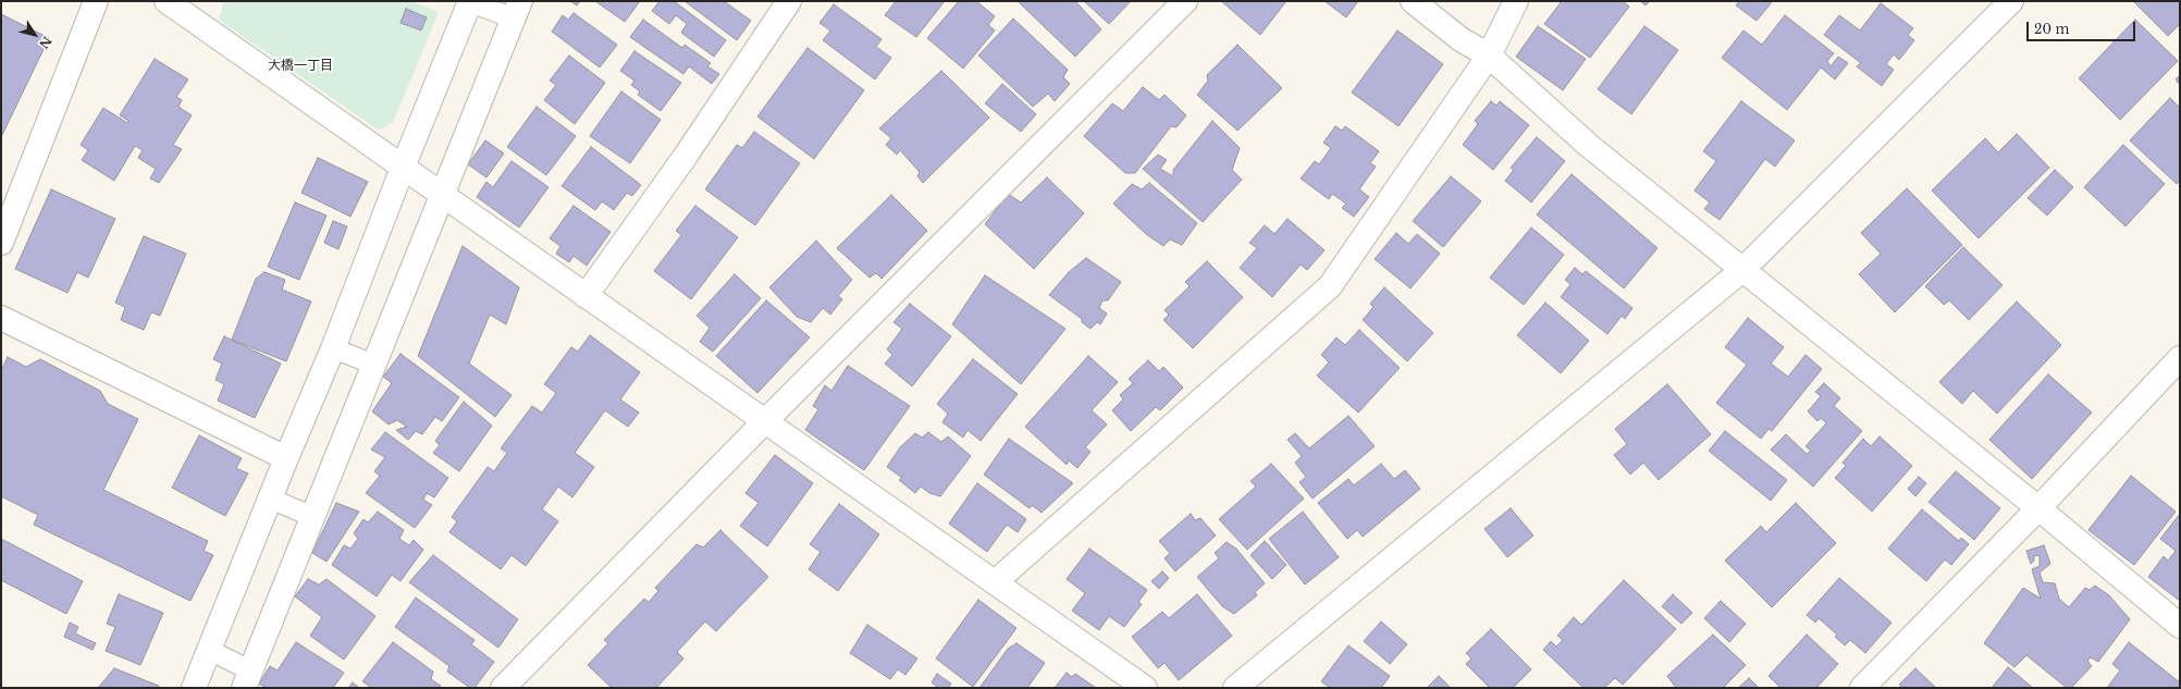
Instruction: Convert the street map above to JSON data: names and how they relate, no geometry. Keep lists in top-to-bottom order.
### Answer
{
  "districts": ["大橋一丁目"],
  "scale_bar": "20 m",
  "north": "bottom right"
}
